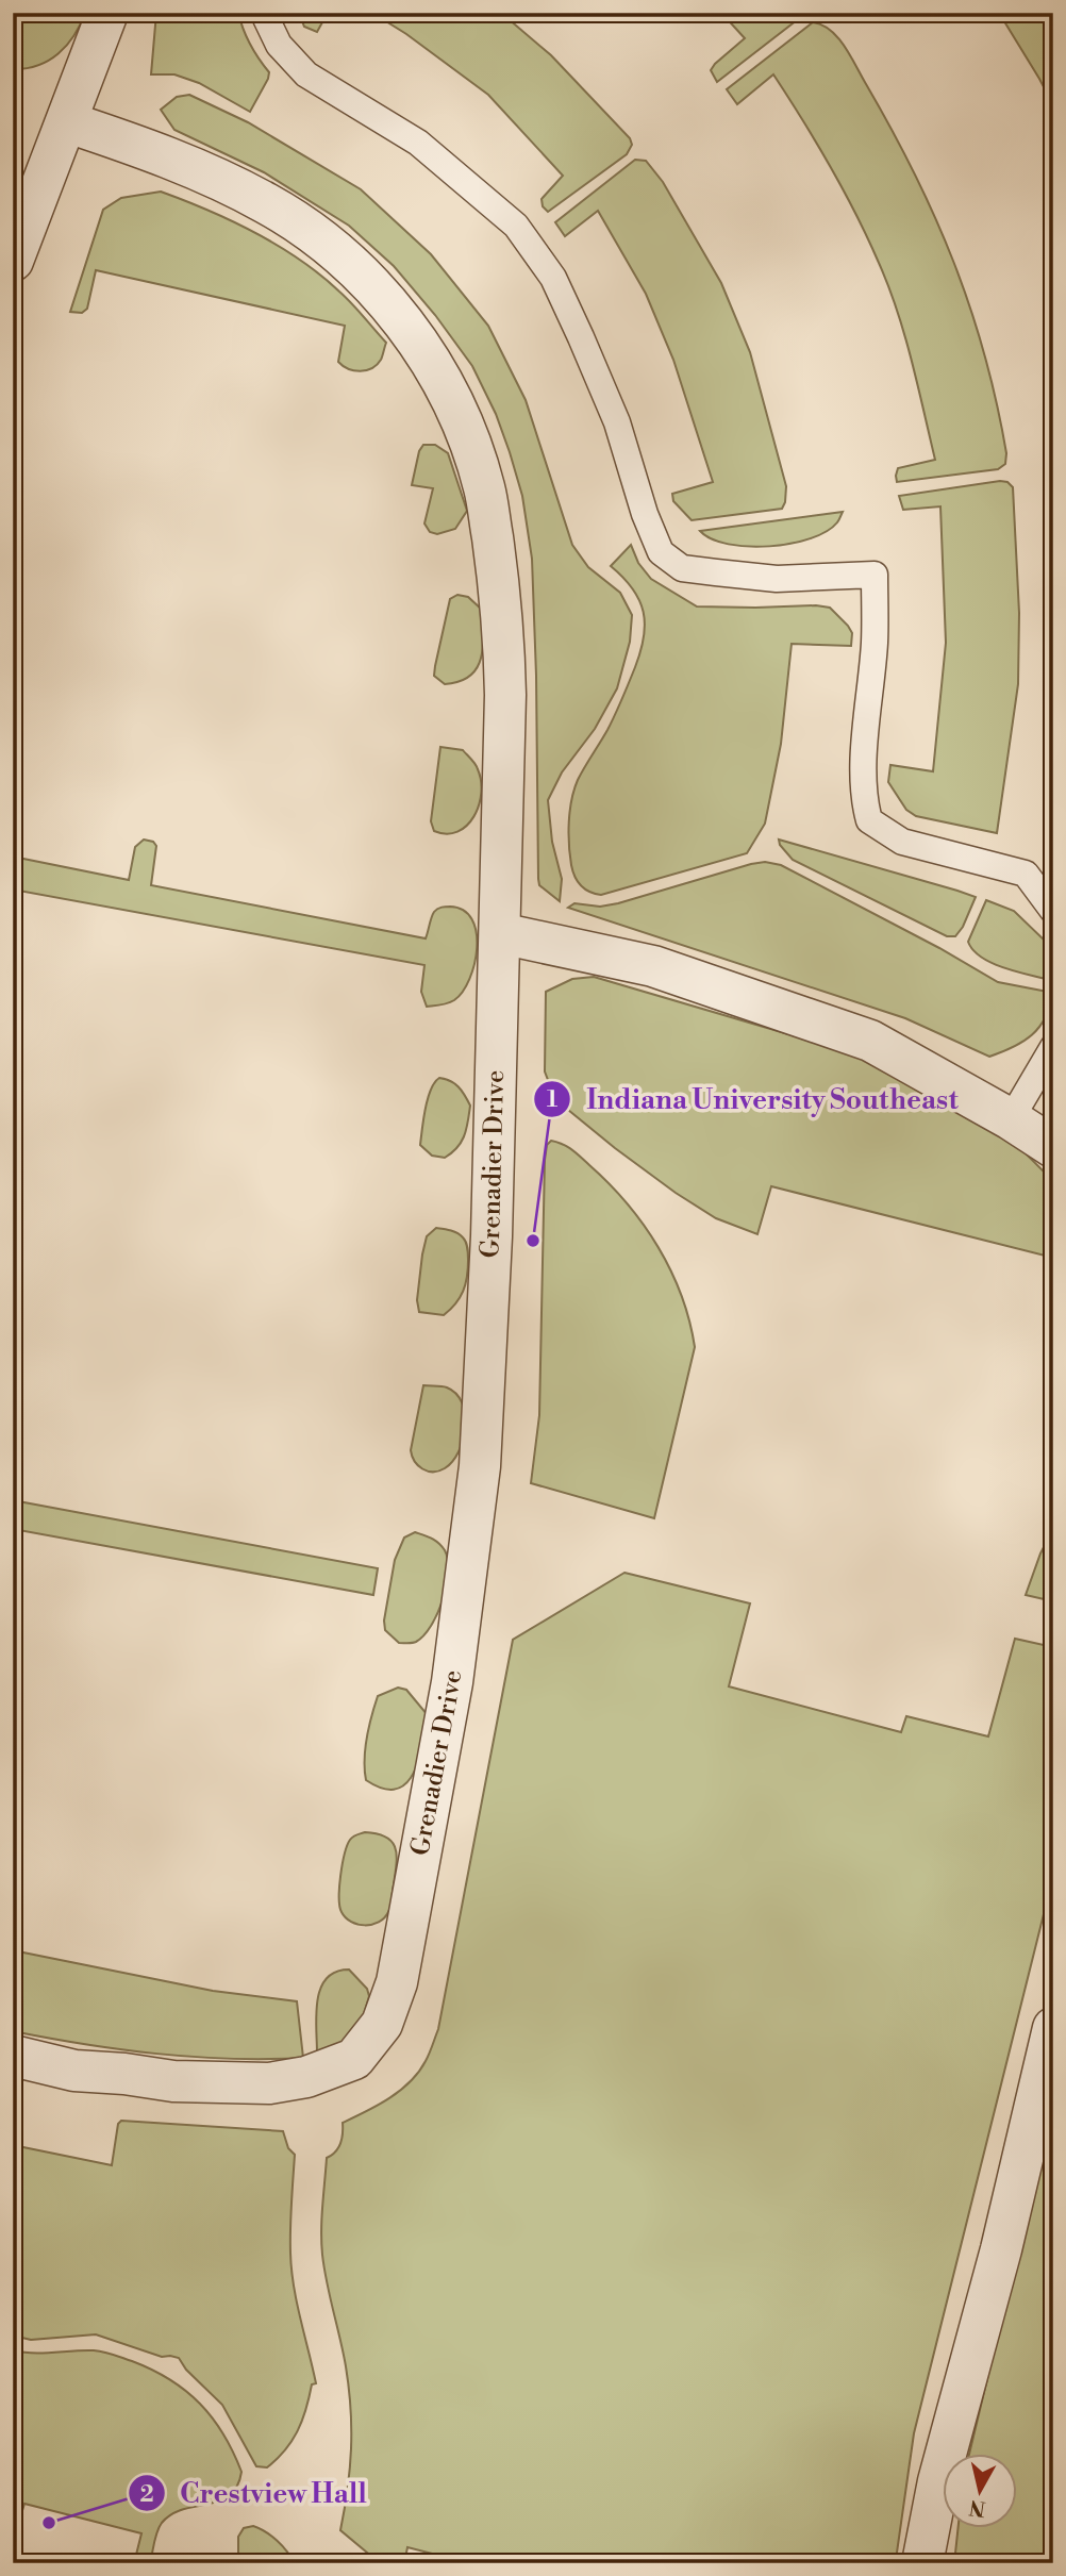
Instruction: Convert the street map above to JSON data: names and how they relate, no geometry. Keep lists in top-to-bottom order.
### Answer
{
  "streets": {
    "street": ["Grenadier Drive"]
  },
  "places": ["Indiana University Southeast", "Crestview Hall"],
  "north": "bottom"
}
